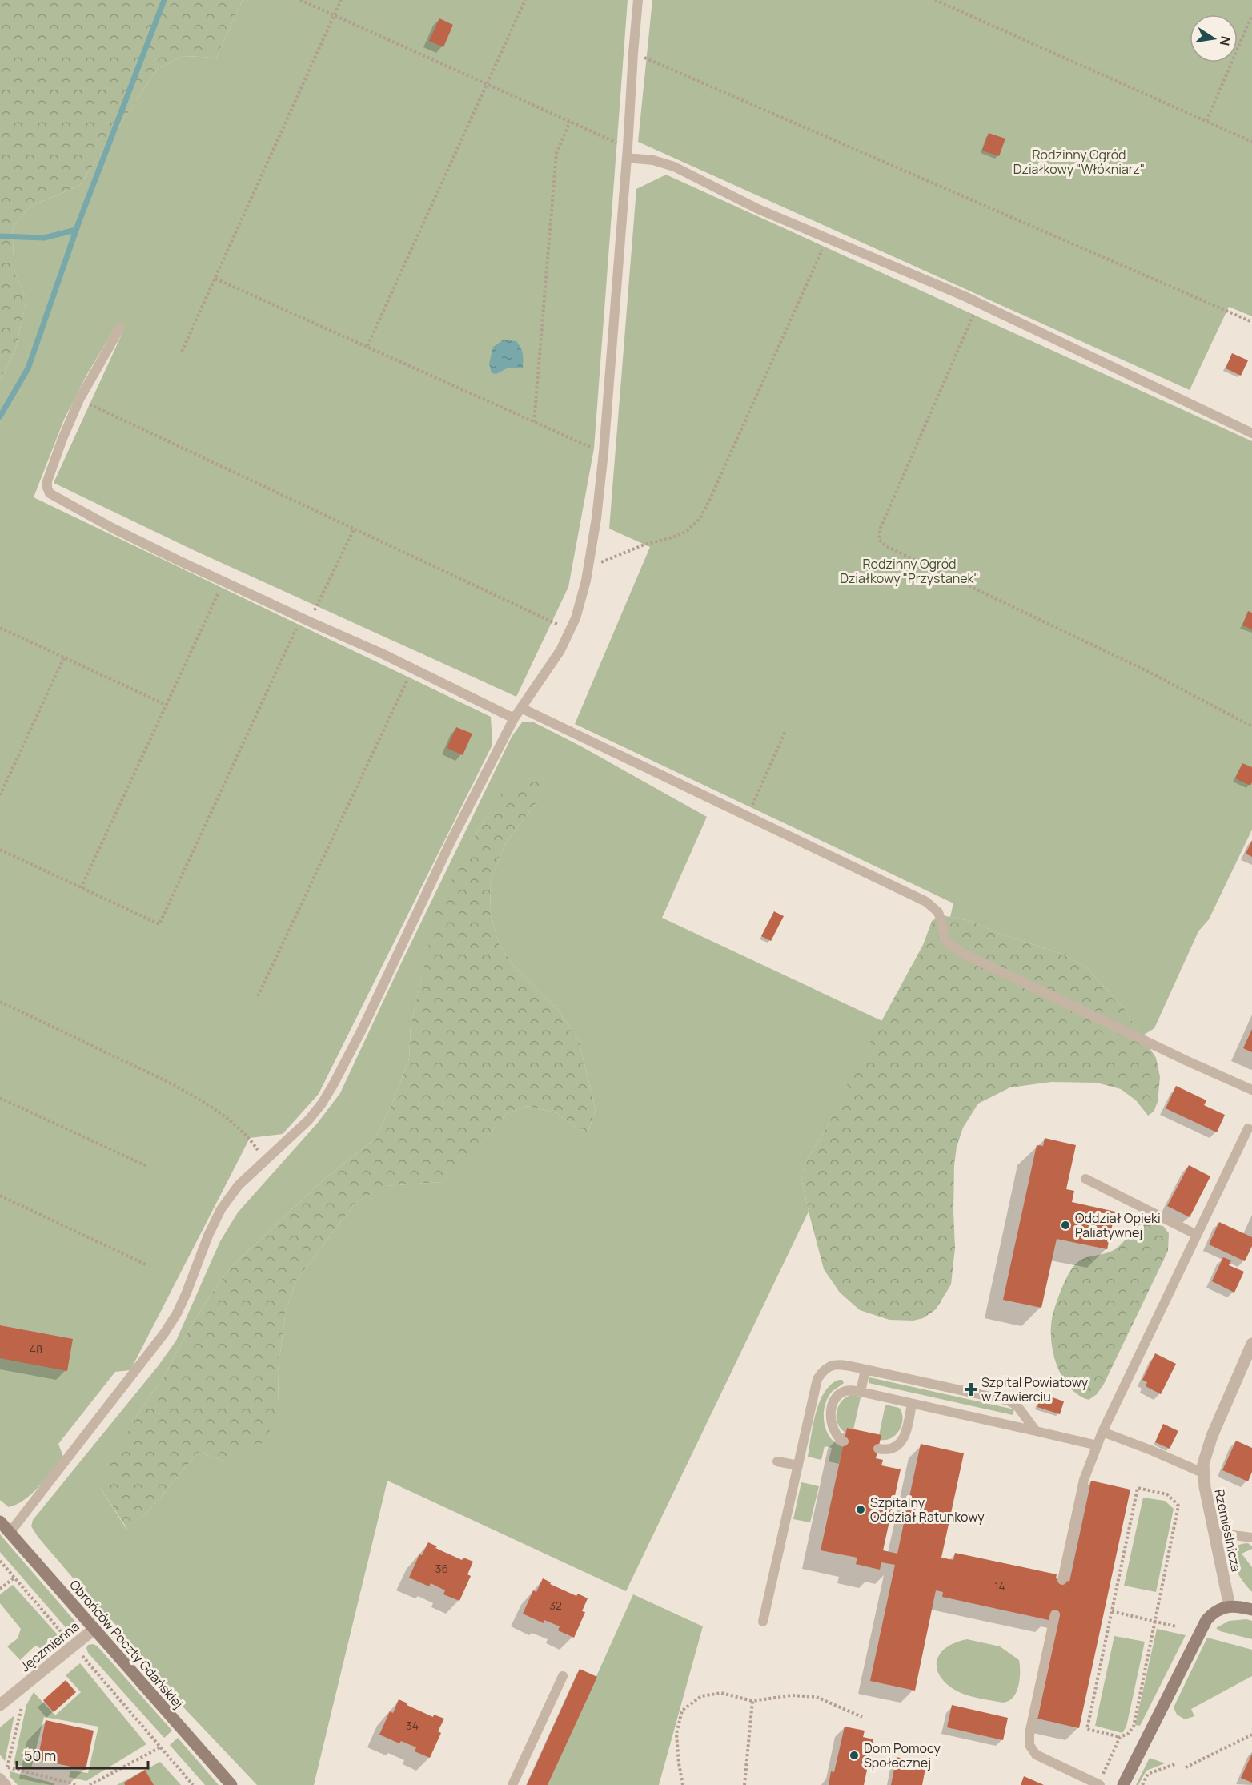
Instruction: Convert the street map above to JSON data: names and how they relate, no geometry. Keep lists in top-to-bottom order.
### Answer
{
  "streets": {
    "street": ["Rzemieślnicza", "Obrońców Poczty Gdańskiej", "Jęczmienna"]
  },
  "crossings": [
    ["Obrońców Poczty Gdańskiej", "Jęczmienna"]
  ],
  "parks": ["Rodzinny Ogród Działkowy \"Włókniarz\"", "Rodzinny Ogród Działkowy \"Przystanek\""],
  "places": {
    "other": ["Oddział Opieki Paliatywnej", "Szpitalny Oddział Ratunkowy", "Dom Pomocy Społecznej"],
    "health": ["Szpital Powiatowy w Zawierciu"]
  },
  "house_numbers": [
    "48",
    "36",
    "14",
    "32",
    "34"
  ],
  "scale_bar": "50 m",
  "north": "right"
}
